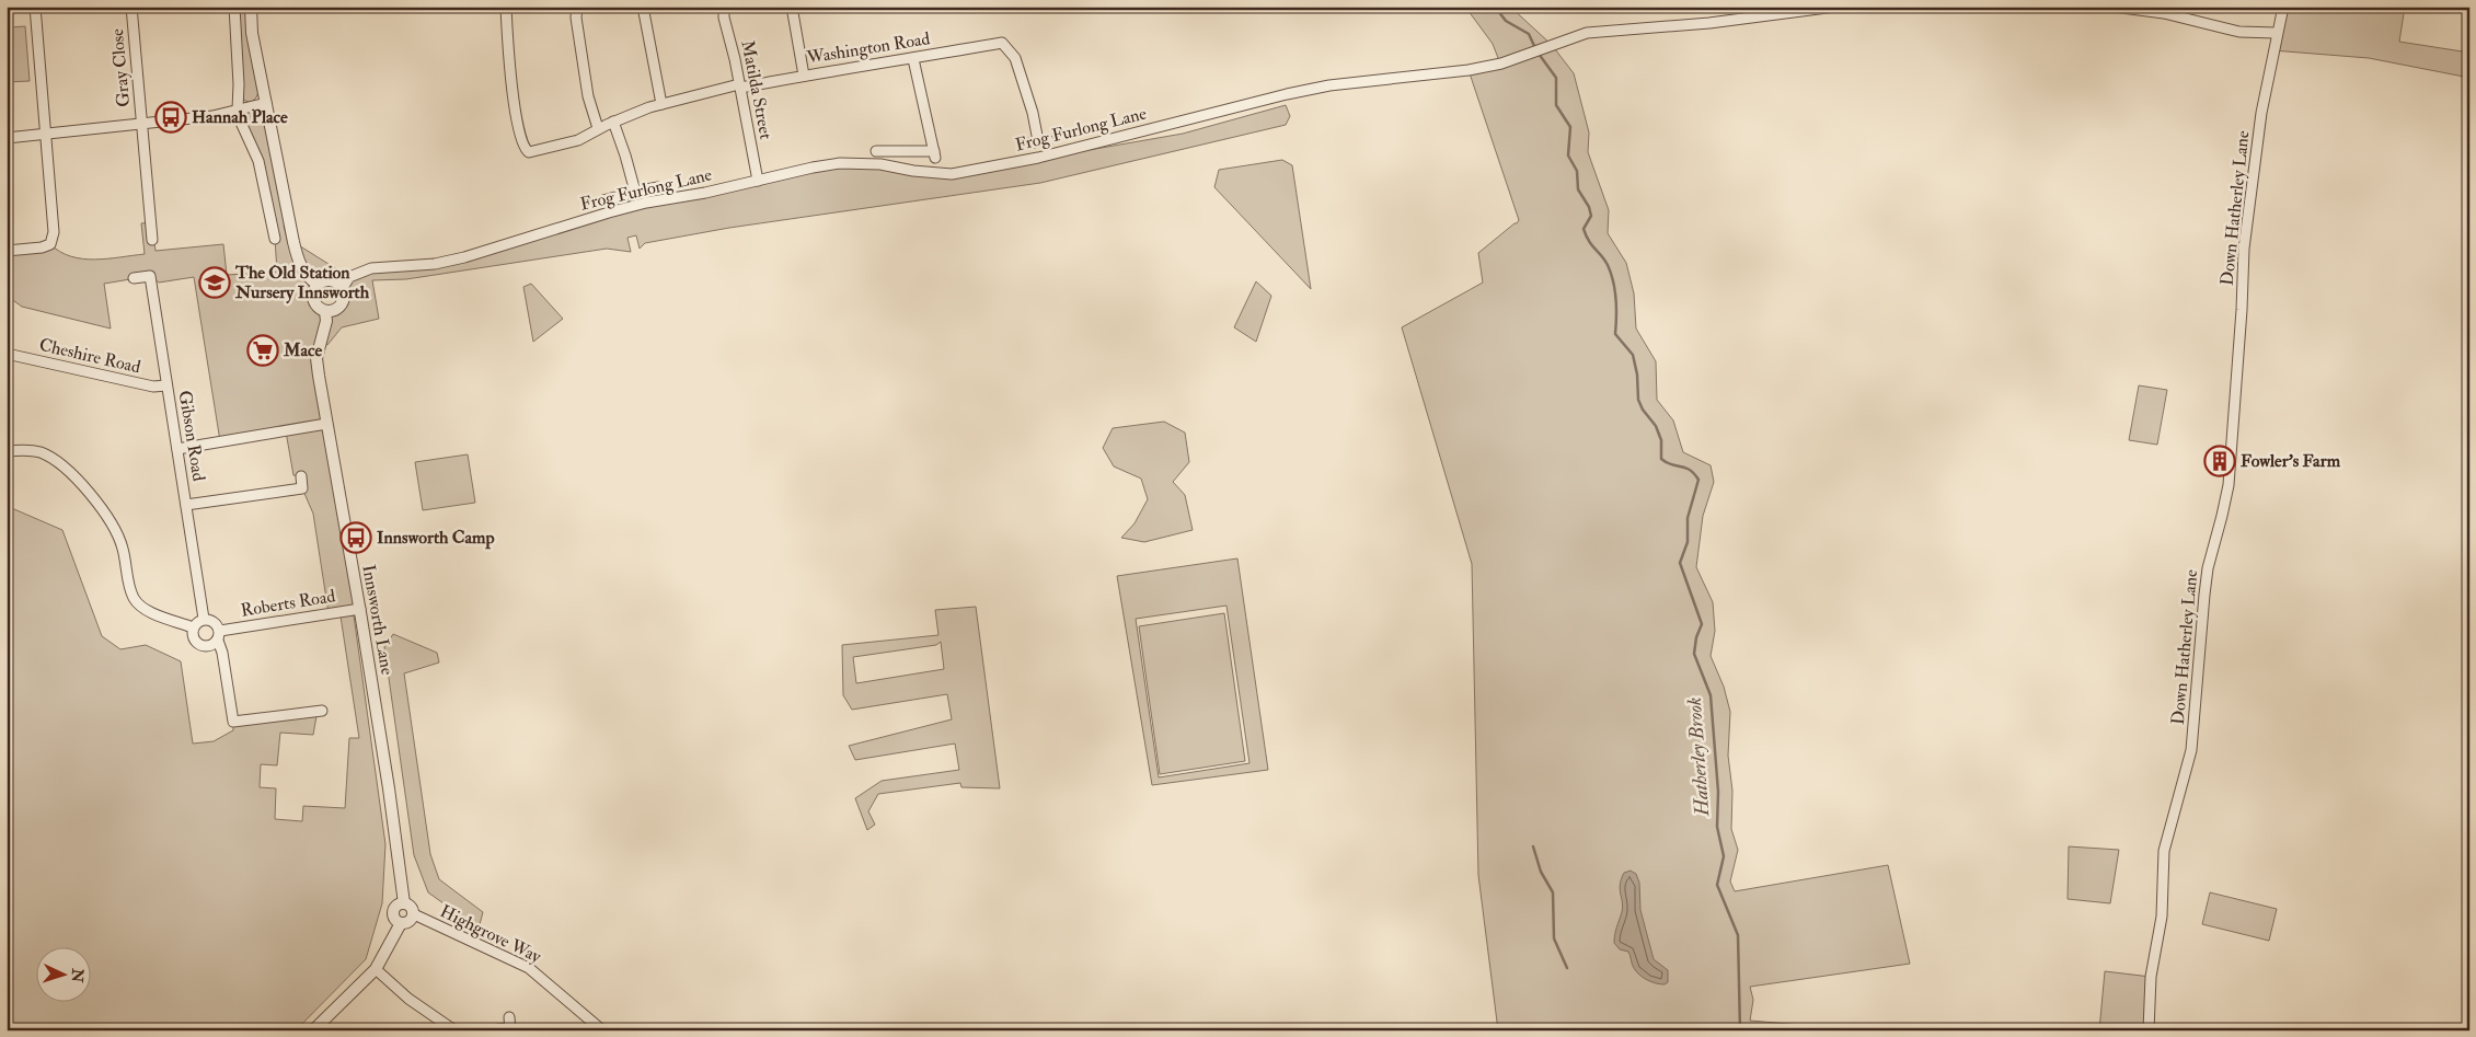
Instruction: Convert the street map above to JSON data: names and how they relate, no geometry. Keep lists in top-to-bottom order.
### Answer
{
  "streets": {
    "street": [
      "Washington Road",
      "Gray Close",
      "Matilda Street",
      "Frog Furlong Lane",
      "Down Hatherley Lane",
      "Cheshire Road",
      "Gibson Road",
      "Roberts Road",
      "Innsworth Lane",
      "Highgrove Way"
    ]
  },
  "crossings": [
    ["Washington Road", "Matilda Street"],
    ["Matilda Street", "Frog Furlong Lane"],
    ["Frog Furlong Lane", "Innsworth Lane"],
    ["Cheshire Road", "Gibson Road"],
    ["Gibson Road", "Roberts Road"],
    ["Roberts Road", "Innsworth Lane"],
    ["Innsworth Lane", "Highgrove Way"]
  ],
  "water": ["Hatherley Brook"],
  "places": {
    "bus stop": ["Hannah Place", "Innsworth Camp"],
    "school or university": ["The Old Station Nursery Innsworth"],
    "supermarket": ["Mace"],
    "building": ["Fowler's Farm"]
  },
  "north": "right"
}
